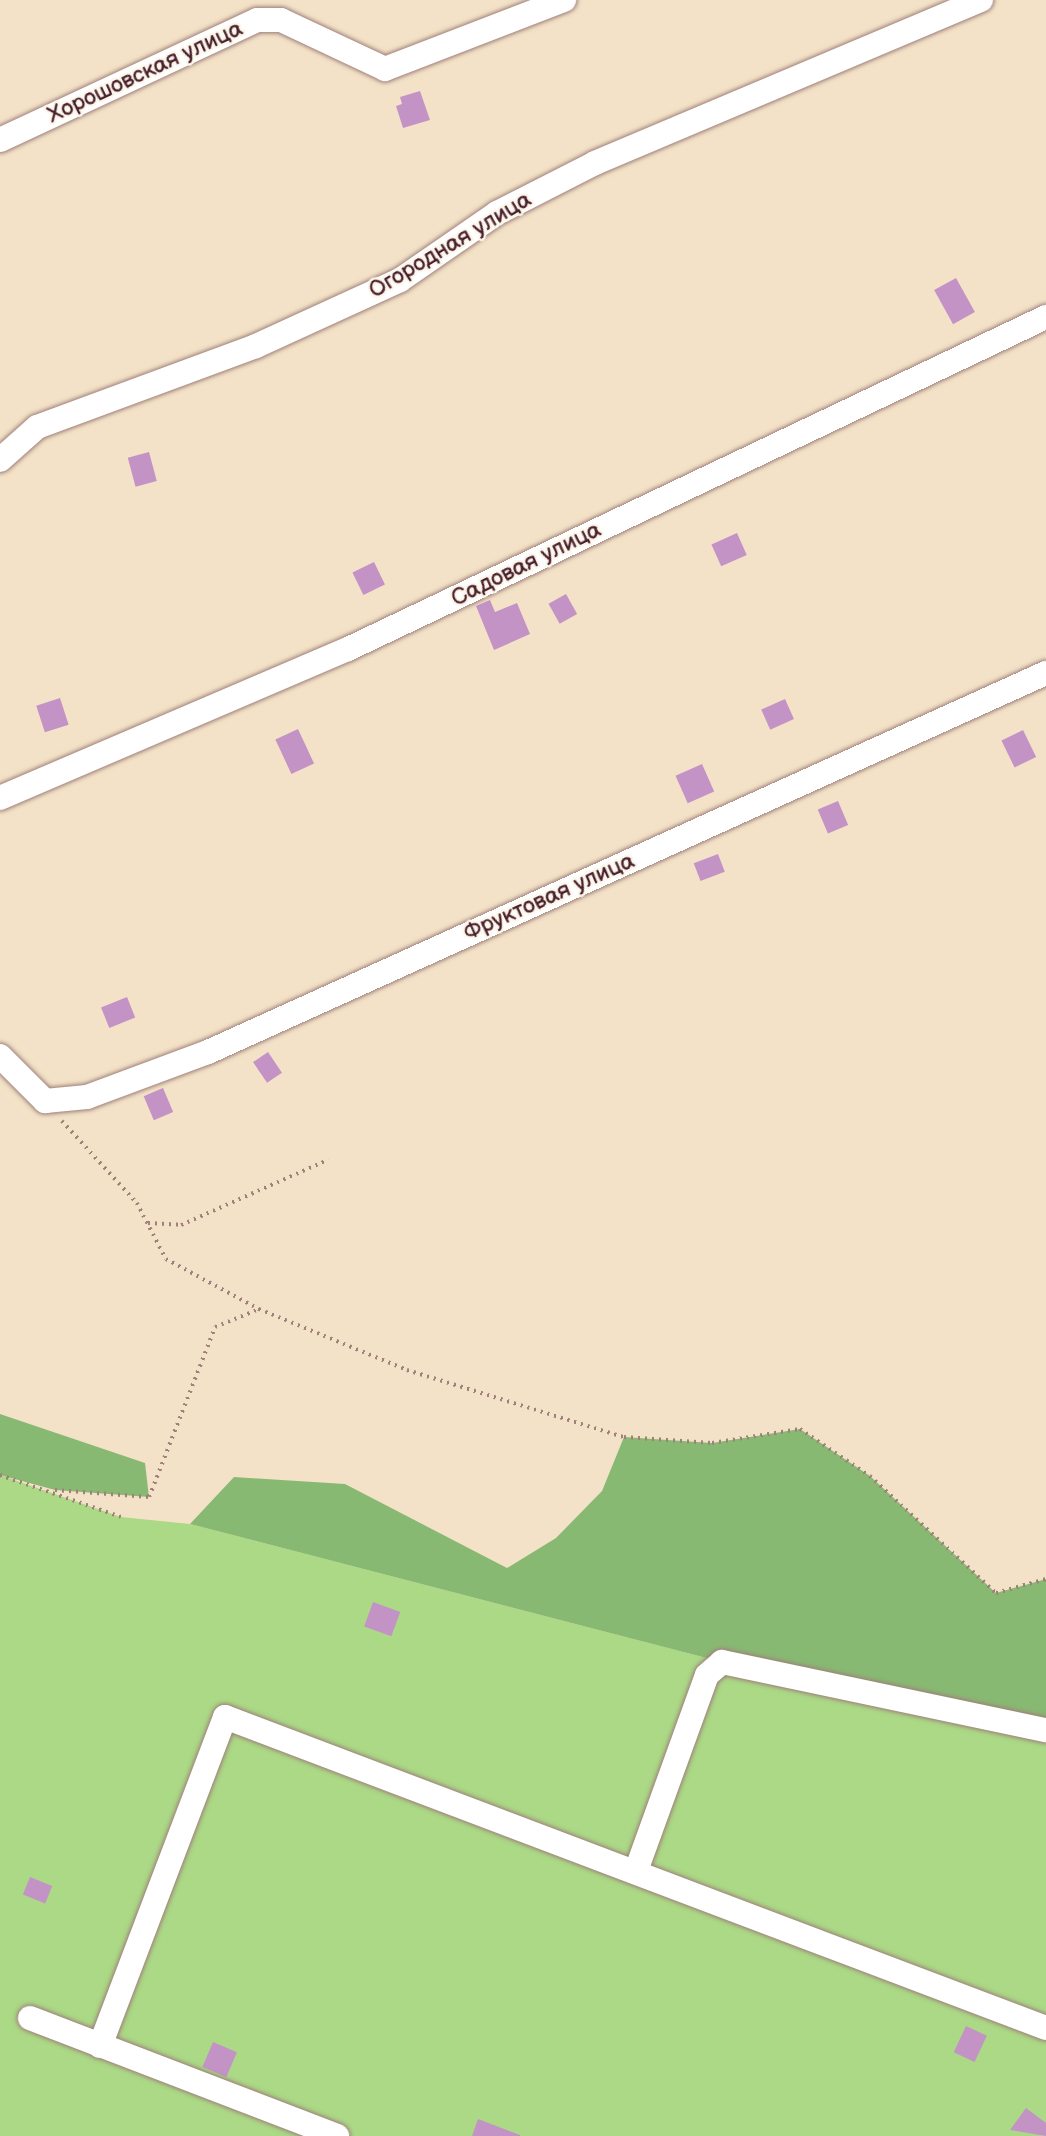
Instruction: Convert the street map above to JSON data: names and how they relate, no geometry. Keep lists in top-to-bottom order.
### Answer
{
  "streets": {
    "street": [
      "Хорошовская улица",
      "Огородная улица",
      "Садовая улица",
      "Фруктовая улица"
    ]
  }
}
